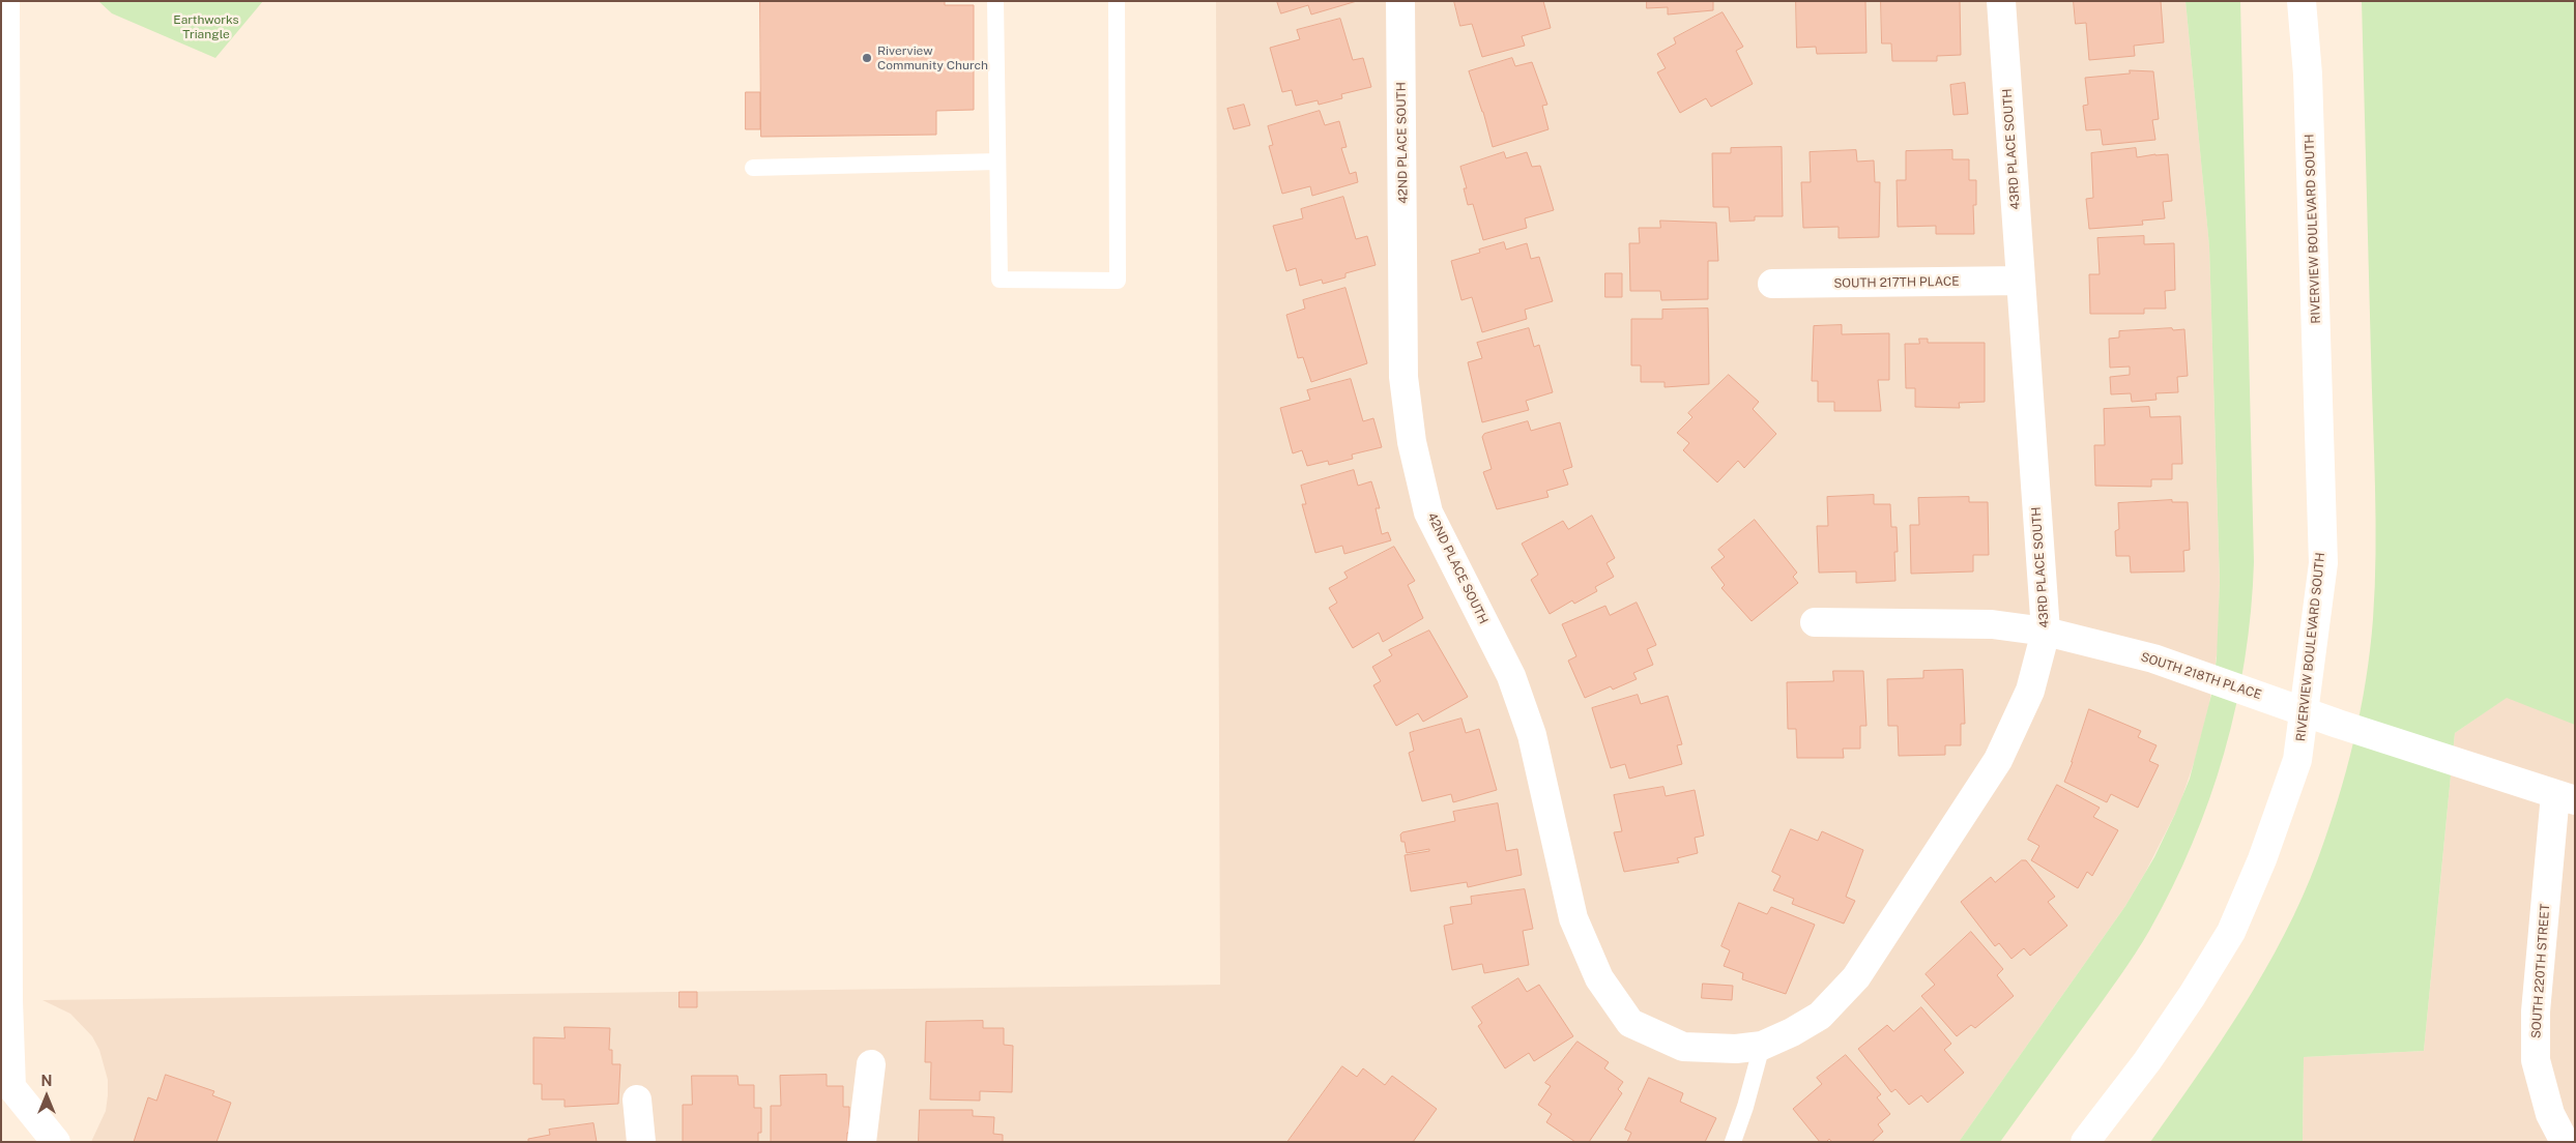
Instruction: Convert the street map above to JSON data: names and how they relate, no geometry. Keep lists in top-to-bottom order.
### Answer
{
  "streets": {
    "street": [
      "42ND PLACE SOUTH",
      "43RD PLACE SOUTH",
      "RIVERVIEW BOULEVARD SOUTH",
      "SOUTH 217TH PLACE",
      "SOUTH 218TH PLACE",
      "SOUTH 220TH STREET"
    ]
  },
  "crossings": [
    ["42ND PLACE SOUTH", "43RD PLACE SOUTH"],
    ["43RD PLACE SOUTH", "SOUTH 217TH PLACE"],
    ["43RD PLACE SOUTH", "SOUTH 218TH PLACE"],
    ["RIVERVIEW BOULEVARD SOUTH", "SOUTH 218TH PLACE"],
    ["SOUTH 218TH PLACE", "SOUTH 220TH STREET"]
  ],
  "parks": ["Earthworks Triangle"],
  "places": ["Riverview Community Church"],
  "north": "top"
}
